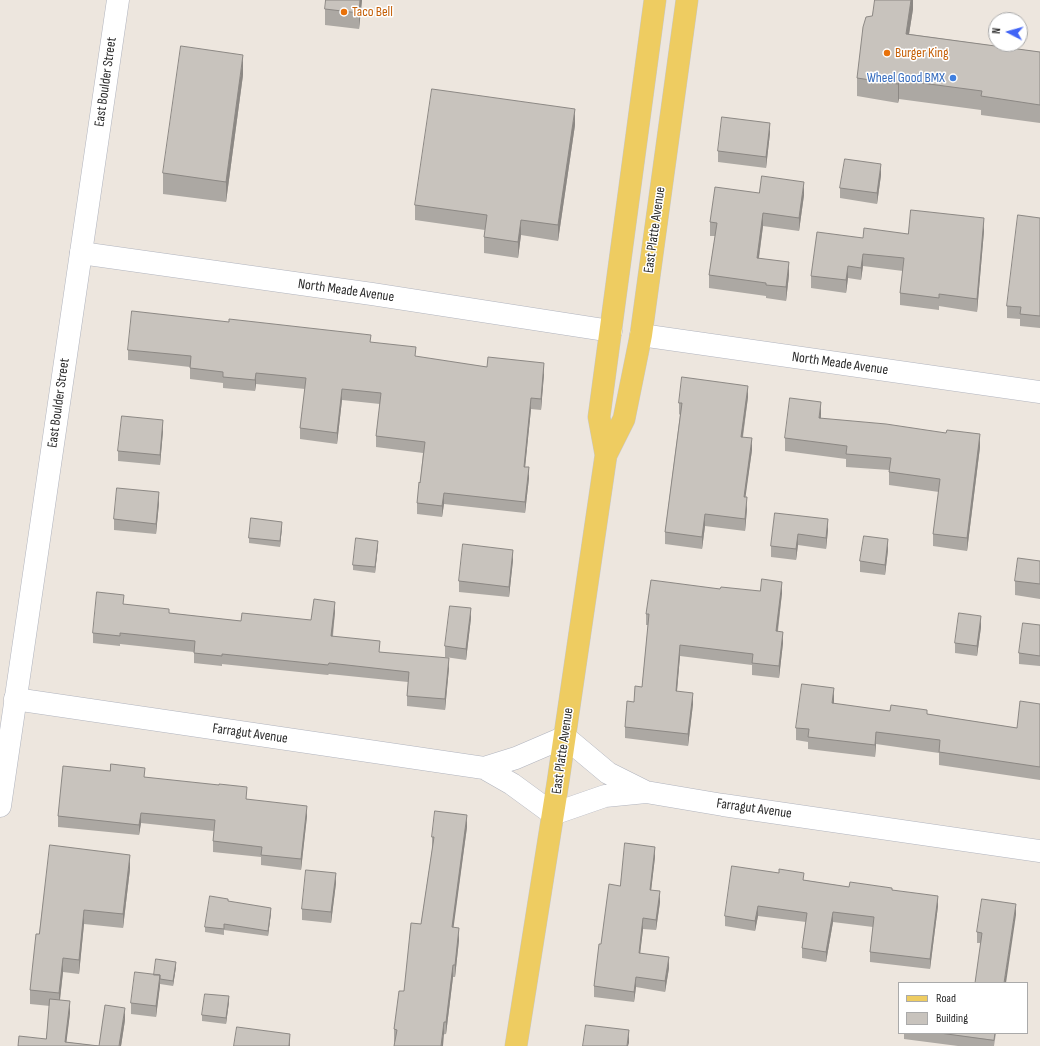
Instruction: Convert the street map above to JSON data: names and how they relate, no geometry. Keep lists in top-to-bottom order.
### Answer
{
  "streets": {
    "main road": ["East Platte Avenue"],
    "street": ["East Boulder Street", "North Meade Avenue", "Farragut Avenue"]
  },
  "crossings": [
    ["East Boulder Street", "North Meade Avenue"],
    ["East Boulder Street", "Farragut Avenue"],
    ["East Platte Avenue", "North Meade Avenue"],
    ["East Platte Avenue", "Farragut Avenue"]
  ],
  "places": ["Taco Bell", "Burger King", "Wheel Good BMX"],
  "legend": ["Road", "Building"],
  "north": "left"
}
